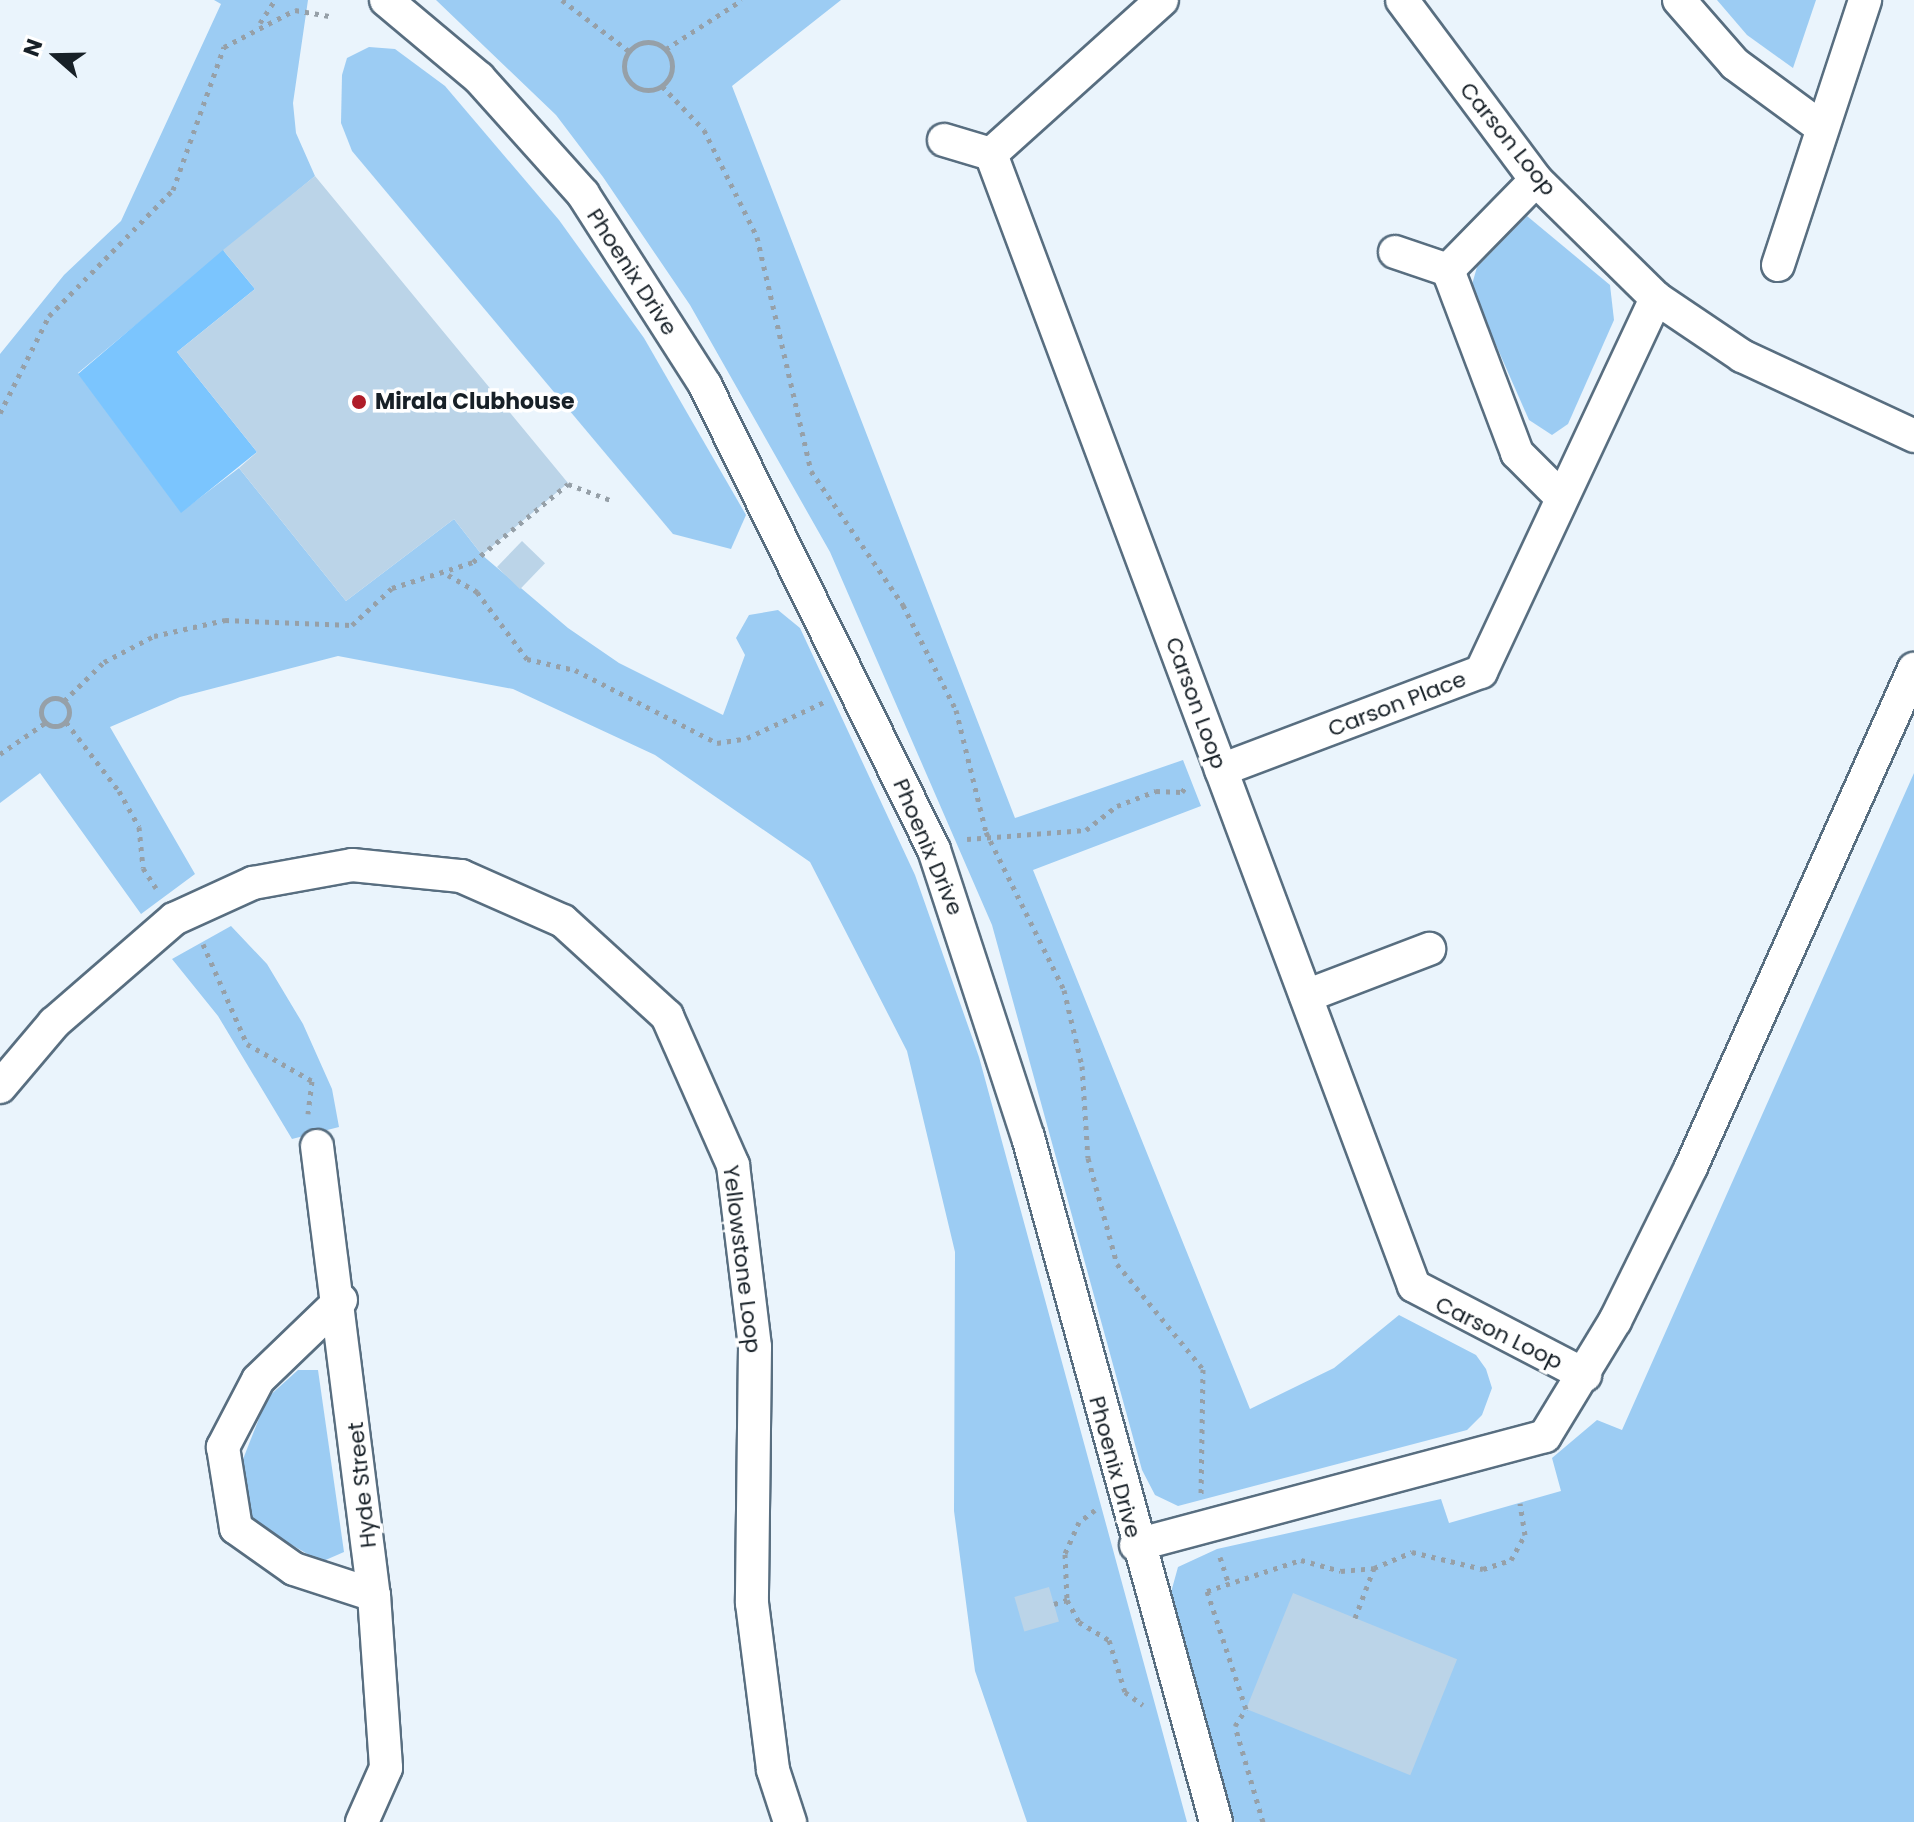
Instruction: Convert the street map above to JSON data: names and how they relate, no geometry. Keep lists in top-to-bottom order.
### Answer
{
  "streets": {
    "street": [
      "Carson Loop",
      "Phoenix Drive",
      "Carson Place",
      "Yellowstone Loop",
      "Hyde Street"
    ]
  },
  "crossings": [
    ["Carson Loop", "Phoenix Drive"],
    ["Carson Loop", "Carson Place"]
  ],
  "places": ["Mirala Clubhouse"],
  "north": "left"
}
